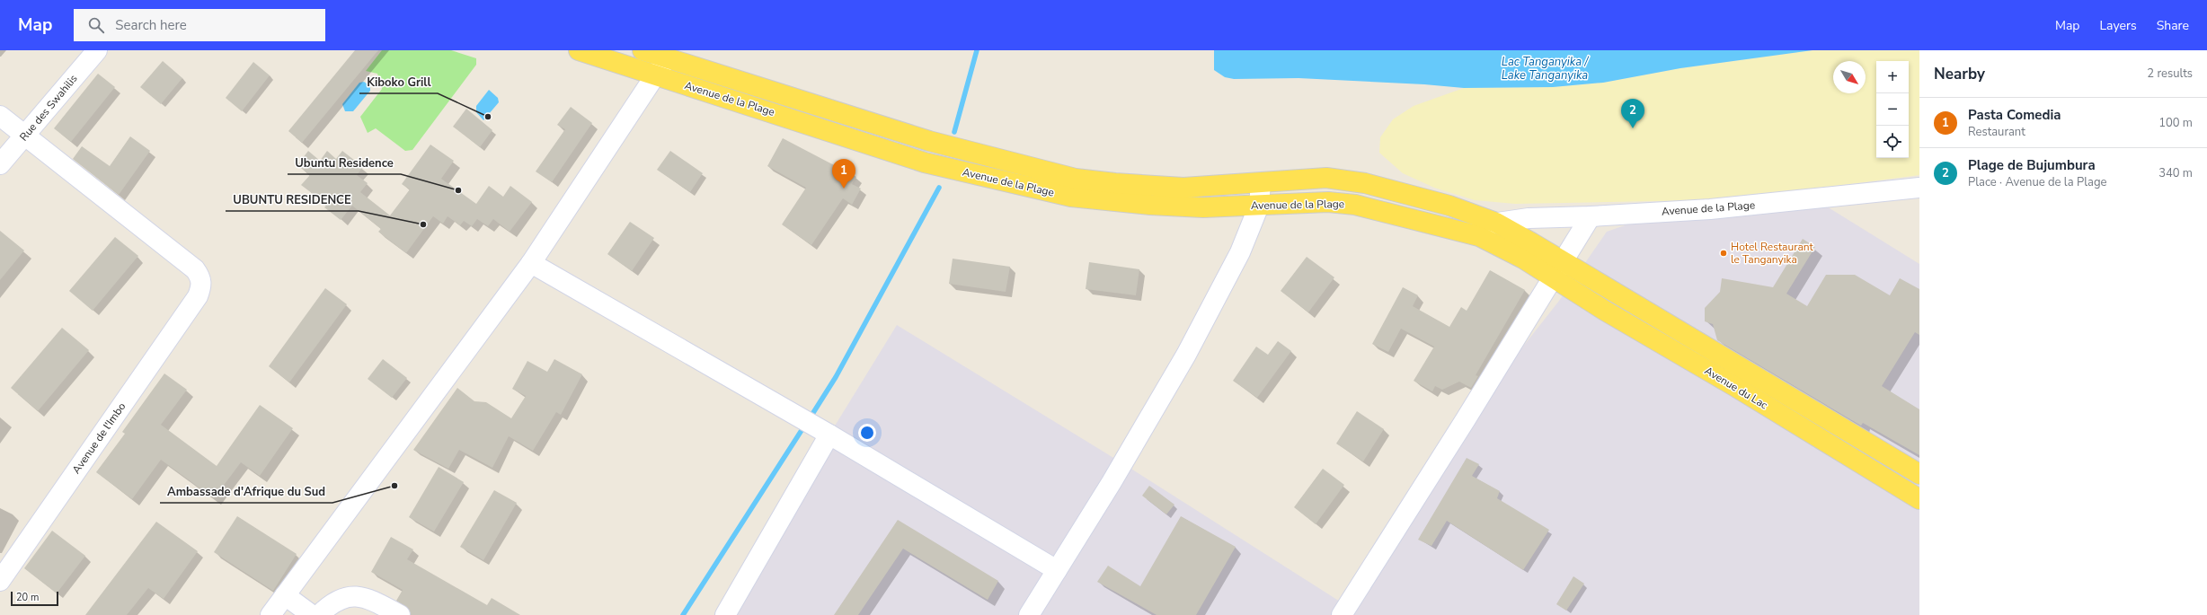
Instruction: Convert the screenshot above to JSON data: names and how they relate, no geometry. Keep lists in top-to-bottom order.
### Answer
{
  "streets": {
    "main road": ["Avenue de la Plage", "Avenue du Lac"],
    "street": ["Rue des Swahilis", "Avenue de l'Imbo"]
  },
  "crossings": [
    ["Avenue de la Plage", "Avenue du Lac"],
    ["Rue des Swahilis", "Avenue de l'Imbo"]
  ],
  "water": ["Lac Tanganyika / Lake Tanganyika"],
  "places": [
    "Kiboko Grill",
    "Ubuntu Residence",
    "UBUNTU RESIDENCE",
    "Hotel Restaurant le Tanganyika",
    "Ambassade d'Afrique du Sud"
  ],
  "scale_bar": "20 m",
  "north": "bottom right",
  "page": {
    "header": "Map",
    "search": "Search here",
    "nav": ["Map", "Layers", "Share"],
    "heading": ["Nearby", "2 results"],
    "map_buttons": ["+", "−"],
    "list": [
      {
        "mark": "1",
        "name": "Pasta Comedia",
        "note": "Restaurant",
        "value": "100 m"
      },
      {
        "mark": "2",
        "name": "Plage de Bujumbura",
        "note": "Place · Avenue de la Plage",
        "value": "340 m"
      }
    ],
    "pins": ["2", "1"],
    "scale": "20 m"
  }
}
